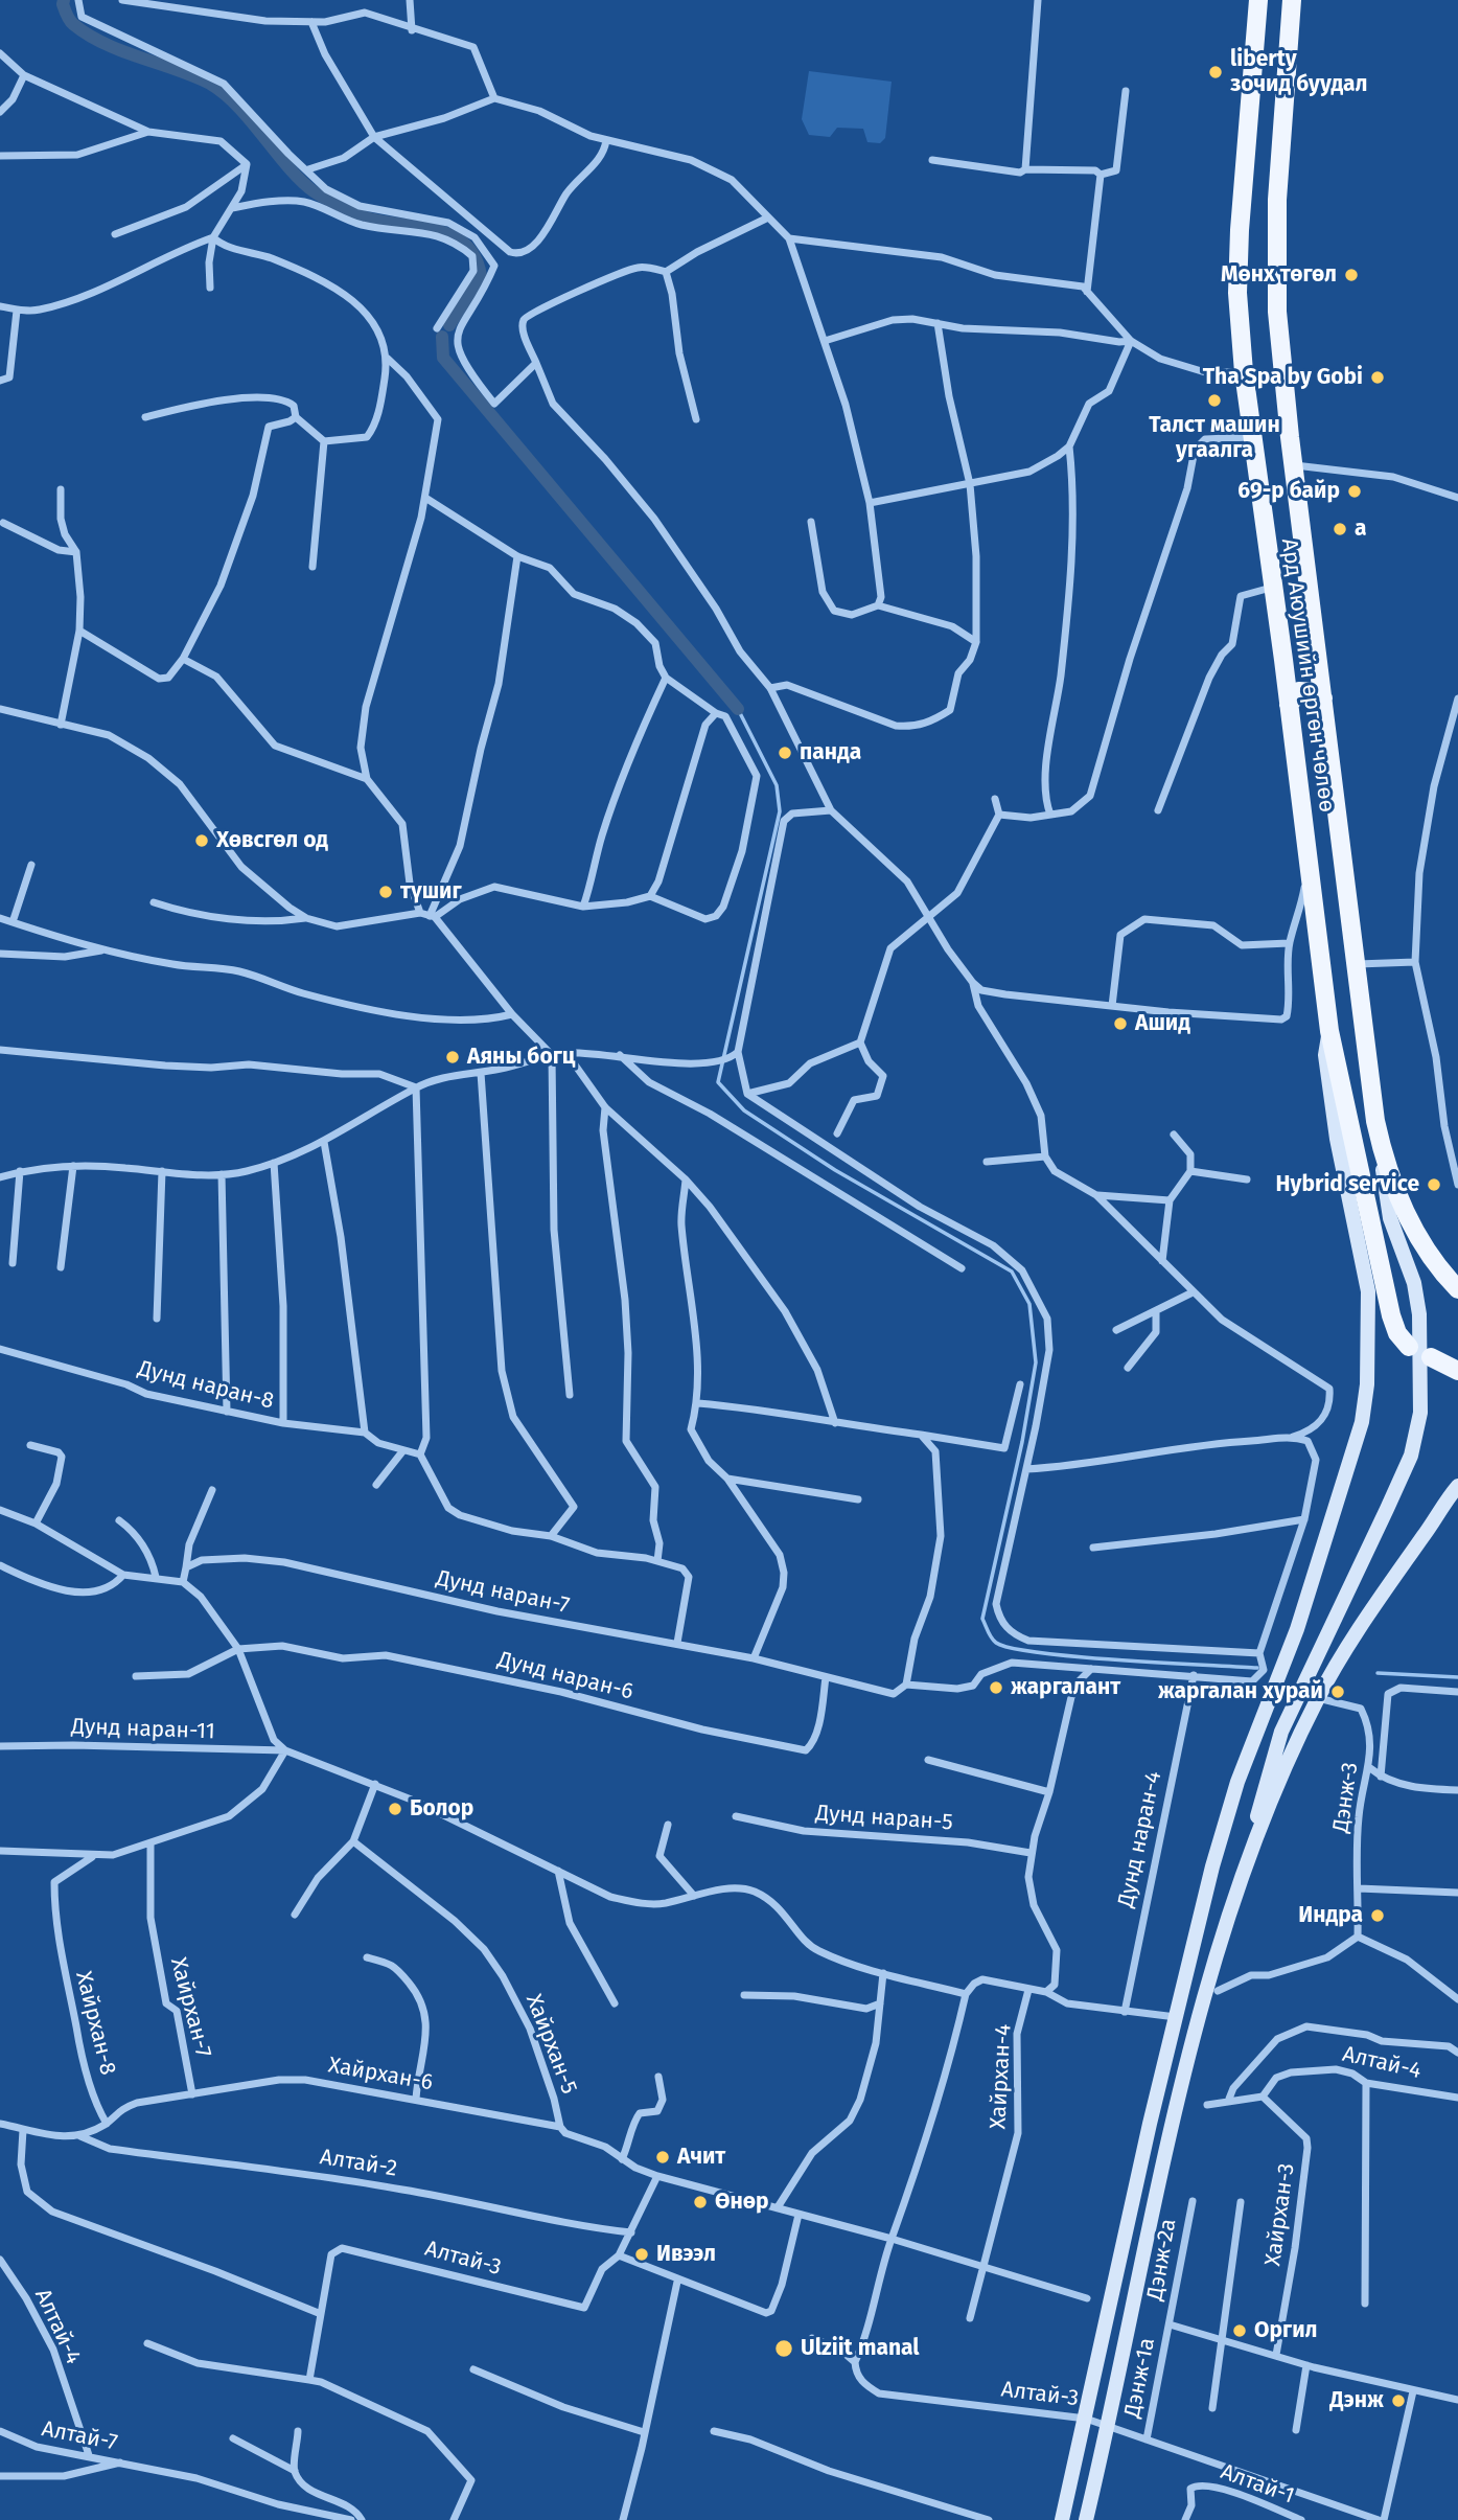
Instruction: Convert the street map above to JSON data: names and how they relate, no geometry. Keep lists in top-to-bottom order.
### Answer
{
  "streets": {
    "main road": ["Ард Аюушийн өргөн чөлөө"],
    "street": [
      "Дунд наран-8",
      "Дунд наран-7",
      "Дунд наран-6",
      "Дунд наран-11",
      "Дэнж-3",
      "Дунд наран-5",
      "Дунд наран-4",
      "Хайрхан-7",
      "Хайрхан-8",
      "Хайрхан-5",
      "Алтай-4",
      "Хайрхан-6",
      "Хайрхан-4",
      "Алтай-2",
      "Хайрхан-3",
      "Алтай-3",
      "Дэнж-2а",
      "Дэнж-1а",
      "Алтай-7",
      "Алтай-1"
    ]
  },
  "crossings": [
    ["Дунд наран-7", "Дунд наран-6"],
    ["Хайрхан-7", "Хайрхан-6"],
    ["Хайрхан-5", "Хайрхан-6"],
    ["Алтай-4", "Хайрхан-3"],
    ["Алтай-4", "Алтай-7"],
    ["Хайрхан-4", "Алтай-3"],
    ["Алтай-3", "Дэнж-1а"],
    ["Дэнж-2а", "Дэнж-1а"]
  ],
  "places": [
    "liberty зочид буудал",
    "Мөнх төгөл",
    "Tha Spa by Gobi",
    "Талст машин угаалга",
    "69-р байр",
    "а",
    "панда",
    "Хөвсгөл од",
    "түшиг",
    "Ашид",
    "Аяны богц",
    "Hybrid service",
    "жаргалант",
    "жаргалан хурай",
    "Болор",
    "Индра",
    "Ачит",
    "Өнөр",
    "Ивээл",
    "Оргил",
    "Ulziit manal",
    "Дэнж"
  ]
}
